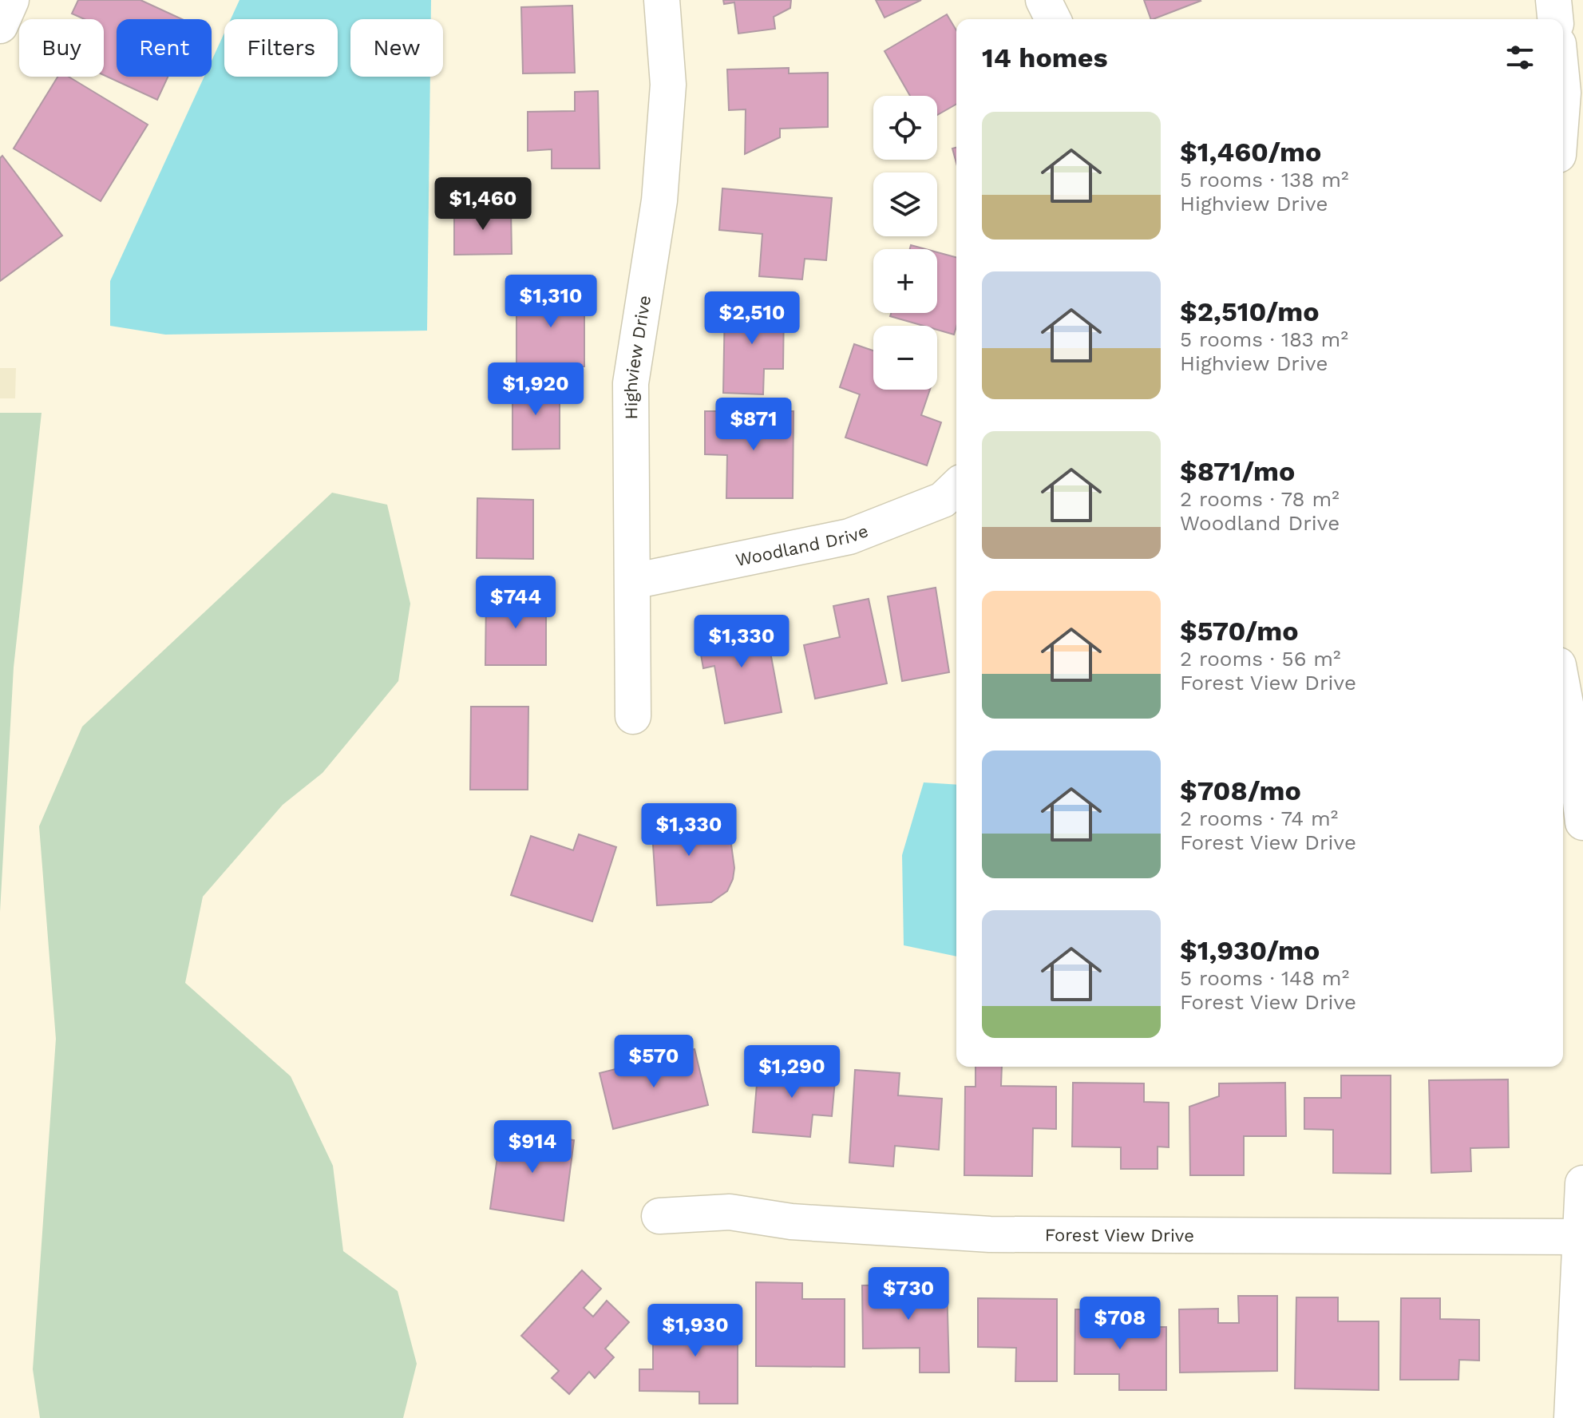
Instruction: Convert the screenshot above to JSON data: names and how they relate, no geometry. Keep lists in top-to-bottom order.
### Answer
{
  "streets": {
    "street": ["Highview Drive", "Woodland Drive", "Forest View Drive"]
  },
  "crossings": [
    ["Highview Drive", "Woodland Drive"]
  ],
  "page": {
    "chip": [
      "Buy",
      "Rent",
      "Filters",
      "New"
    ],
    "heading": "14 homes",
    "map_buttons": ["+", "−"],
    "list": [
      {
        "name": "$1,460/mo",
        "note": "5 rooms · 138 m² · Highview Drive"
      },
      {
        "name": "$2,510/mo",
        "note": "5 rooms · 183 m² · Highview Drive"
      },
      {
        "name": "$871/mo",
        "note": "2 rooms · 78 m² · Woodland Drive"
      },
      {
        "name": "$570/mo",
        "note": "2 rooms · 56 m² · Forest View Drive"
      },
      {
        "name": "$708/mo",
        "note": "2 rooms · 74 m² · Forest View Drive"
      },
      {
        "name": "$1,930/mo",
        "note": "5 rooms · 148 m² · Forest View Drive"
      }
    ],
    "price": [
      "$1,460",
      "$1,310",
      "$2,510",
      "$1,920",
      "$871",
      "$744",
      "$1,330",
      "$1,330",
      "$570",
      "$1,290",
      "$914",
      "$730",
      "$708",
      "$1,930"
    ]
  }
}
